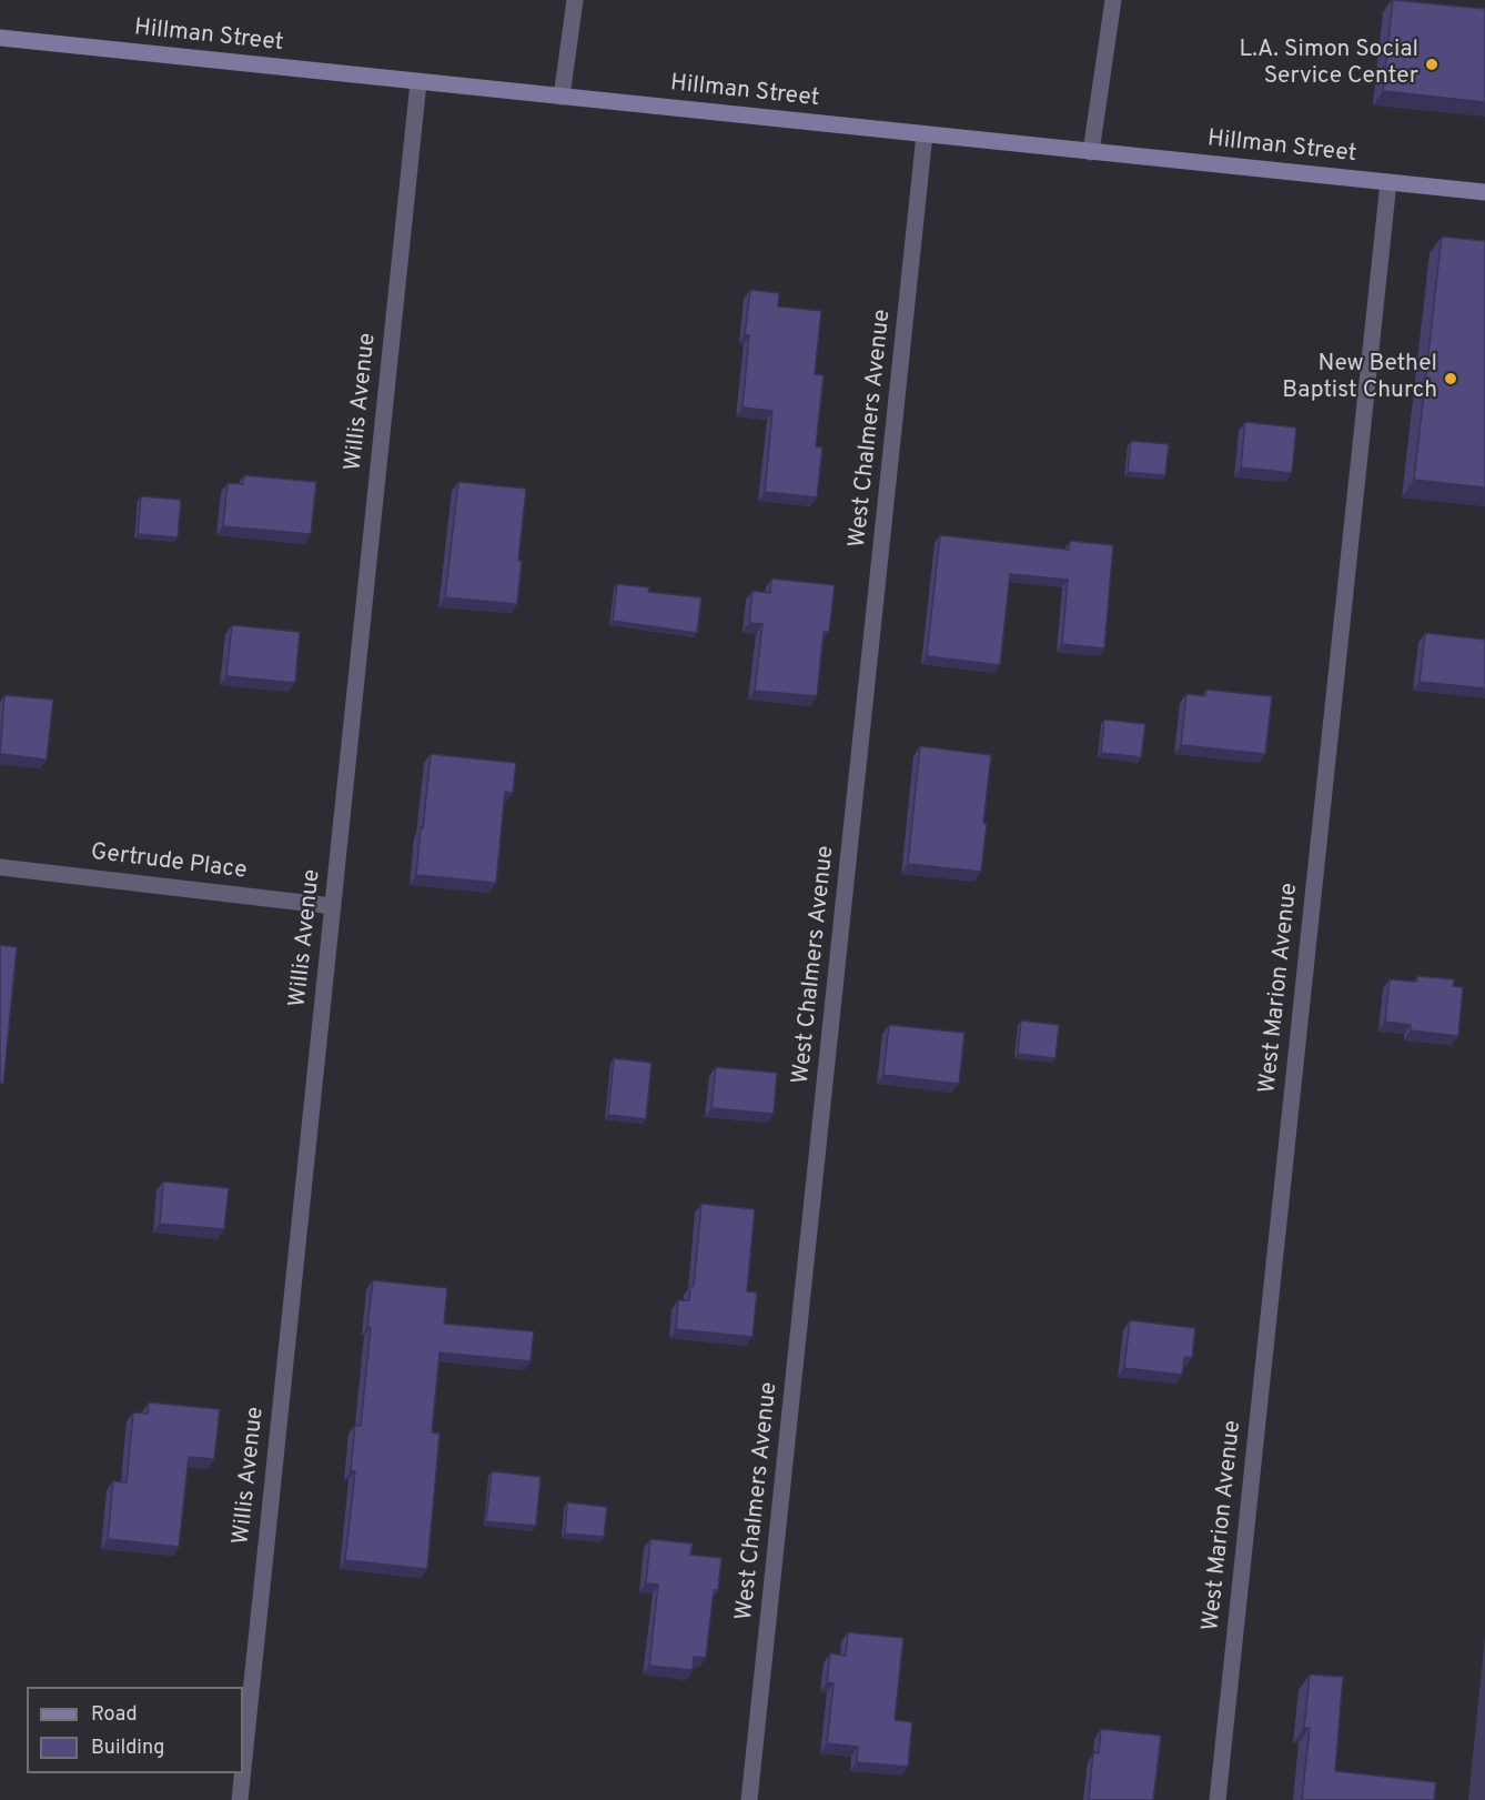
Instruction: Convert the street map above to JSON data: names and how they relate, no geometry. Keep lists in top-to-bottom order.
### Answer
{
  "streets": {
    "street": [
      "Hillman Street",
      "Willis Avenue",
      "West Chalmers Avenue",
      "Gertrude Place",
      "West Marion Avenue"
    ]
  },
  "crossings": [
    ["Hillman Street", "Willis Avenue"],
    ["Hillman Street", "West Chalmers Avenue"],
    ["Hillman Street", "West Marion Avenue"],
    ["Willis Avenue", "Gertrude Place"]
  ],
  "places": ["L.A. Simon Social Service Center", "New Bethel Baptist Church"],
  "legend": ["Road", "Building"]
}
